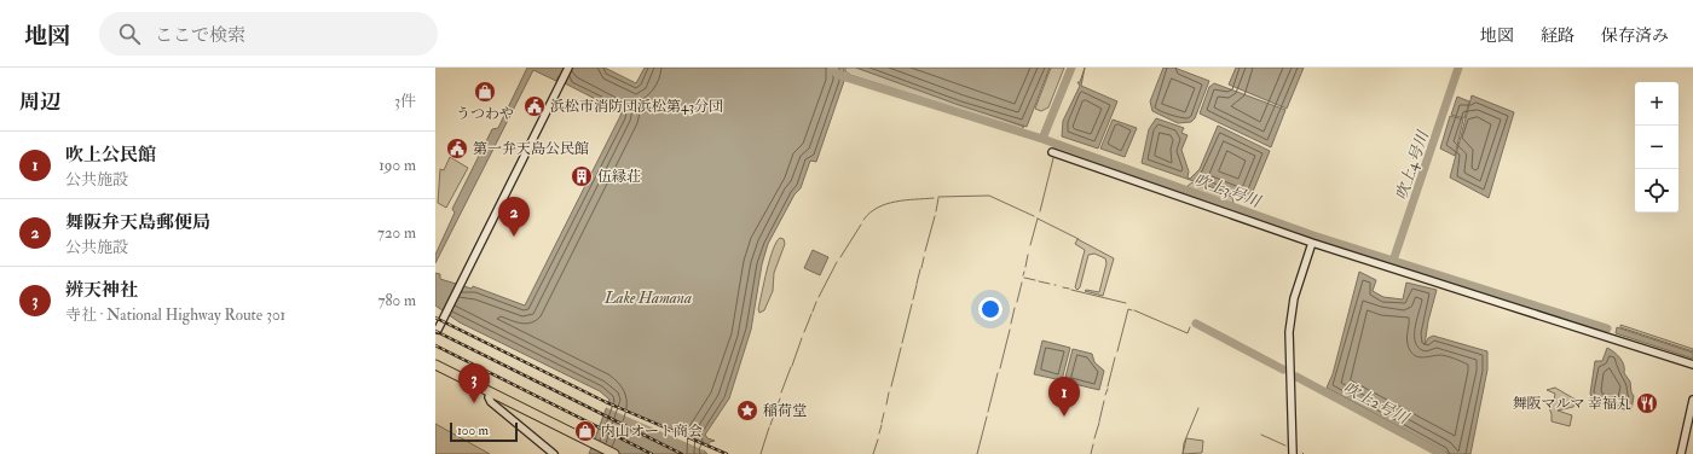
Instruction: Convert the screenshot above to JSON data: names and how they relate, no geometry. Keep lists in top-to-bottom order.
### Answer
{
  "water": [
    "吹上4号川",
    "吹上3号川",
    "Lake Hamana",
    "吹上2号川"
  ],
  "places": {
    "shop": ["うつわや", "内山オート商会"],
    "public building": ["浜松市消防団浜松第43分団", "第一弁天島公民館"],
    "building": ["伍縁荘"],
    "restaurant": ["舞阪マルマ 幸福丸"],
    "place": ["稲荷堂"]
  },
  "scale_bar": "100 m",
  "page": {
    "header": "地図",
    "search": "ここで検索",
    "nav": ["地図", "経路", "保存済み"],
    "heading": ["周辺", "3件"],
    "map_buttons": ["+", "−"],
    "list": [
      {
        "mark": "1",
        "name": "吹上公民館",
        "note": "公共施設",
        "value": "190 m"
      },
      {
        "mark": "2",
        "name": "舞阪弁天島郵便局",
        "note": "公共施設",
        "value": "720 m"
      },
      {
        "mark": "3",
        "name": "辨天神社",
        "note": "寺社 · National Highway Route 301",
        "value": "780 m"
      }
    ],
    "pins": ["2", "3", "1"],
    "scale": "100 m"
  }
}
